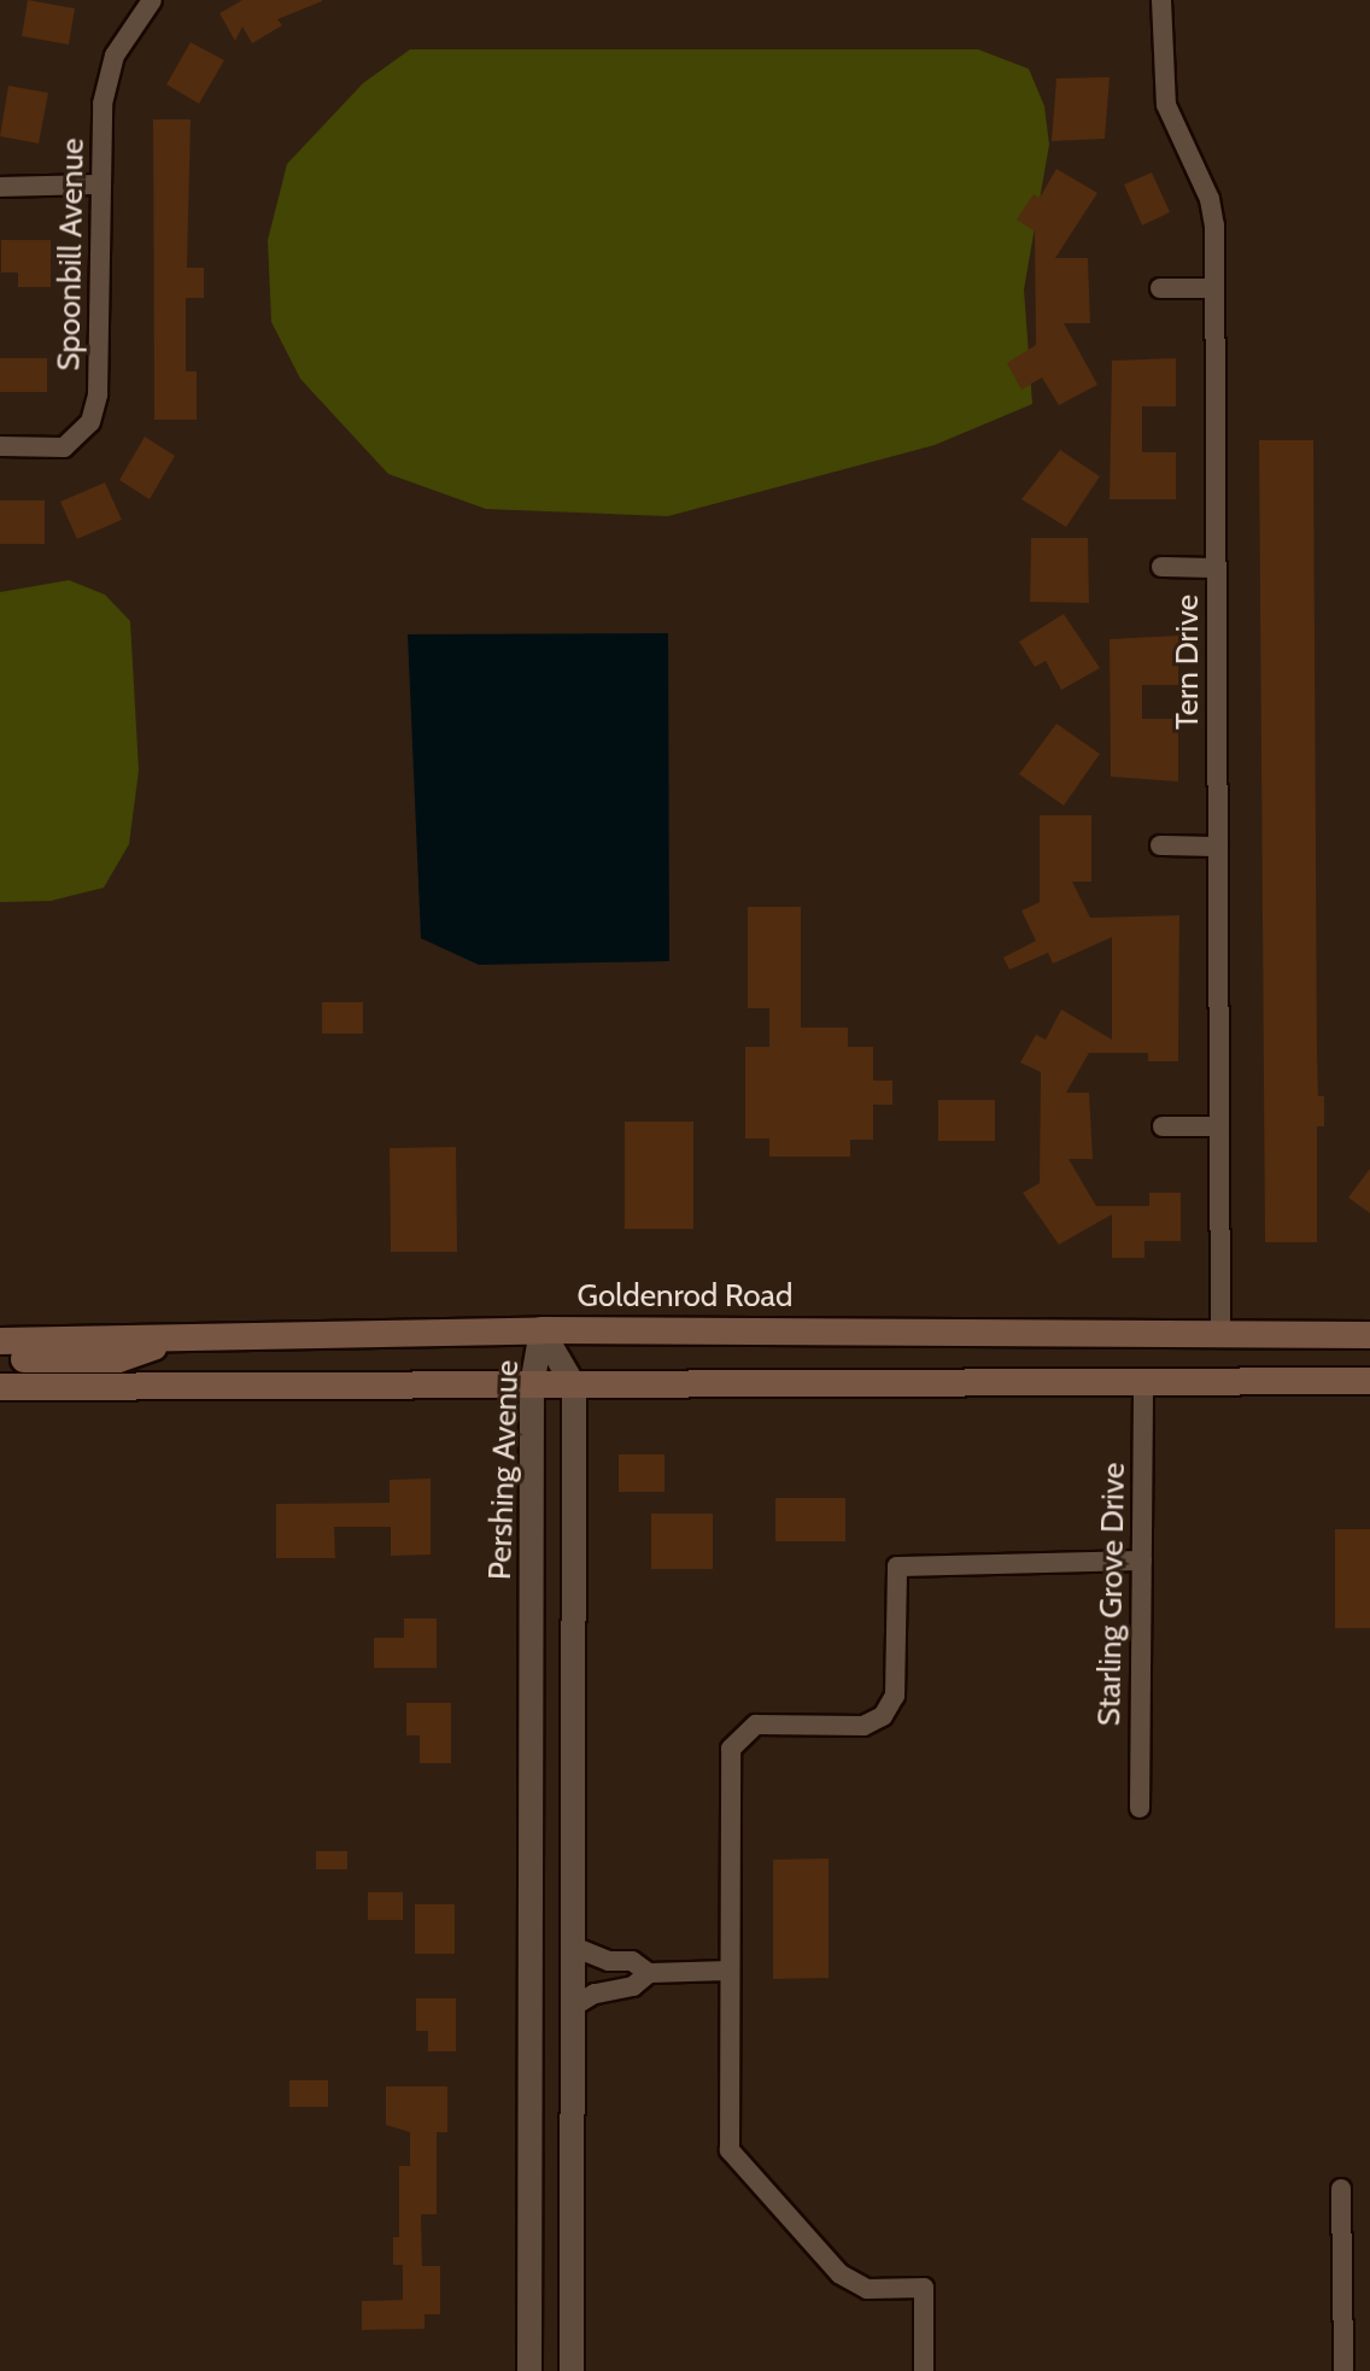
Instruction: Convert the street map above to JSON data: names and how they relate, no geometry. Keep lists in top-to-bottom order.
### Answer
{
  "streets": {
    "main road": ["Goldenrod Road"],
    "street": [
      "Spoonbill Avenue",
      "Tern Drive",
      "Pershing Avenue",
      "Starling Grove Drive"
    ]
  },
  "crossings": [
    ["Tern Drive", "Goldenrod Road"],
    ["Goldenrod Road", "Pershing Avenue"]
  ]
}
